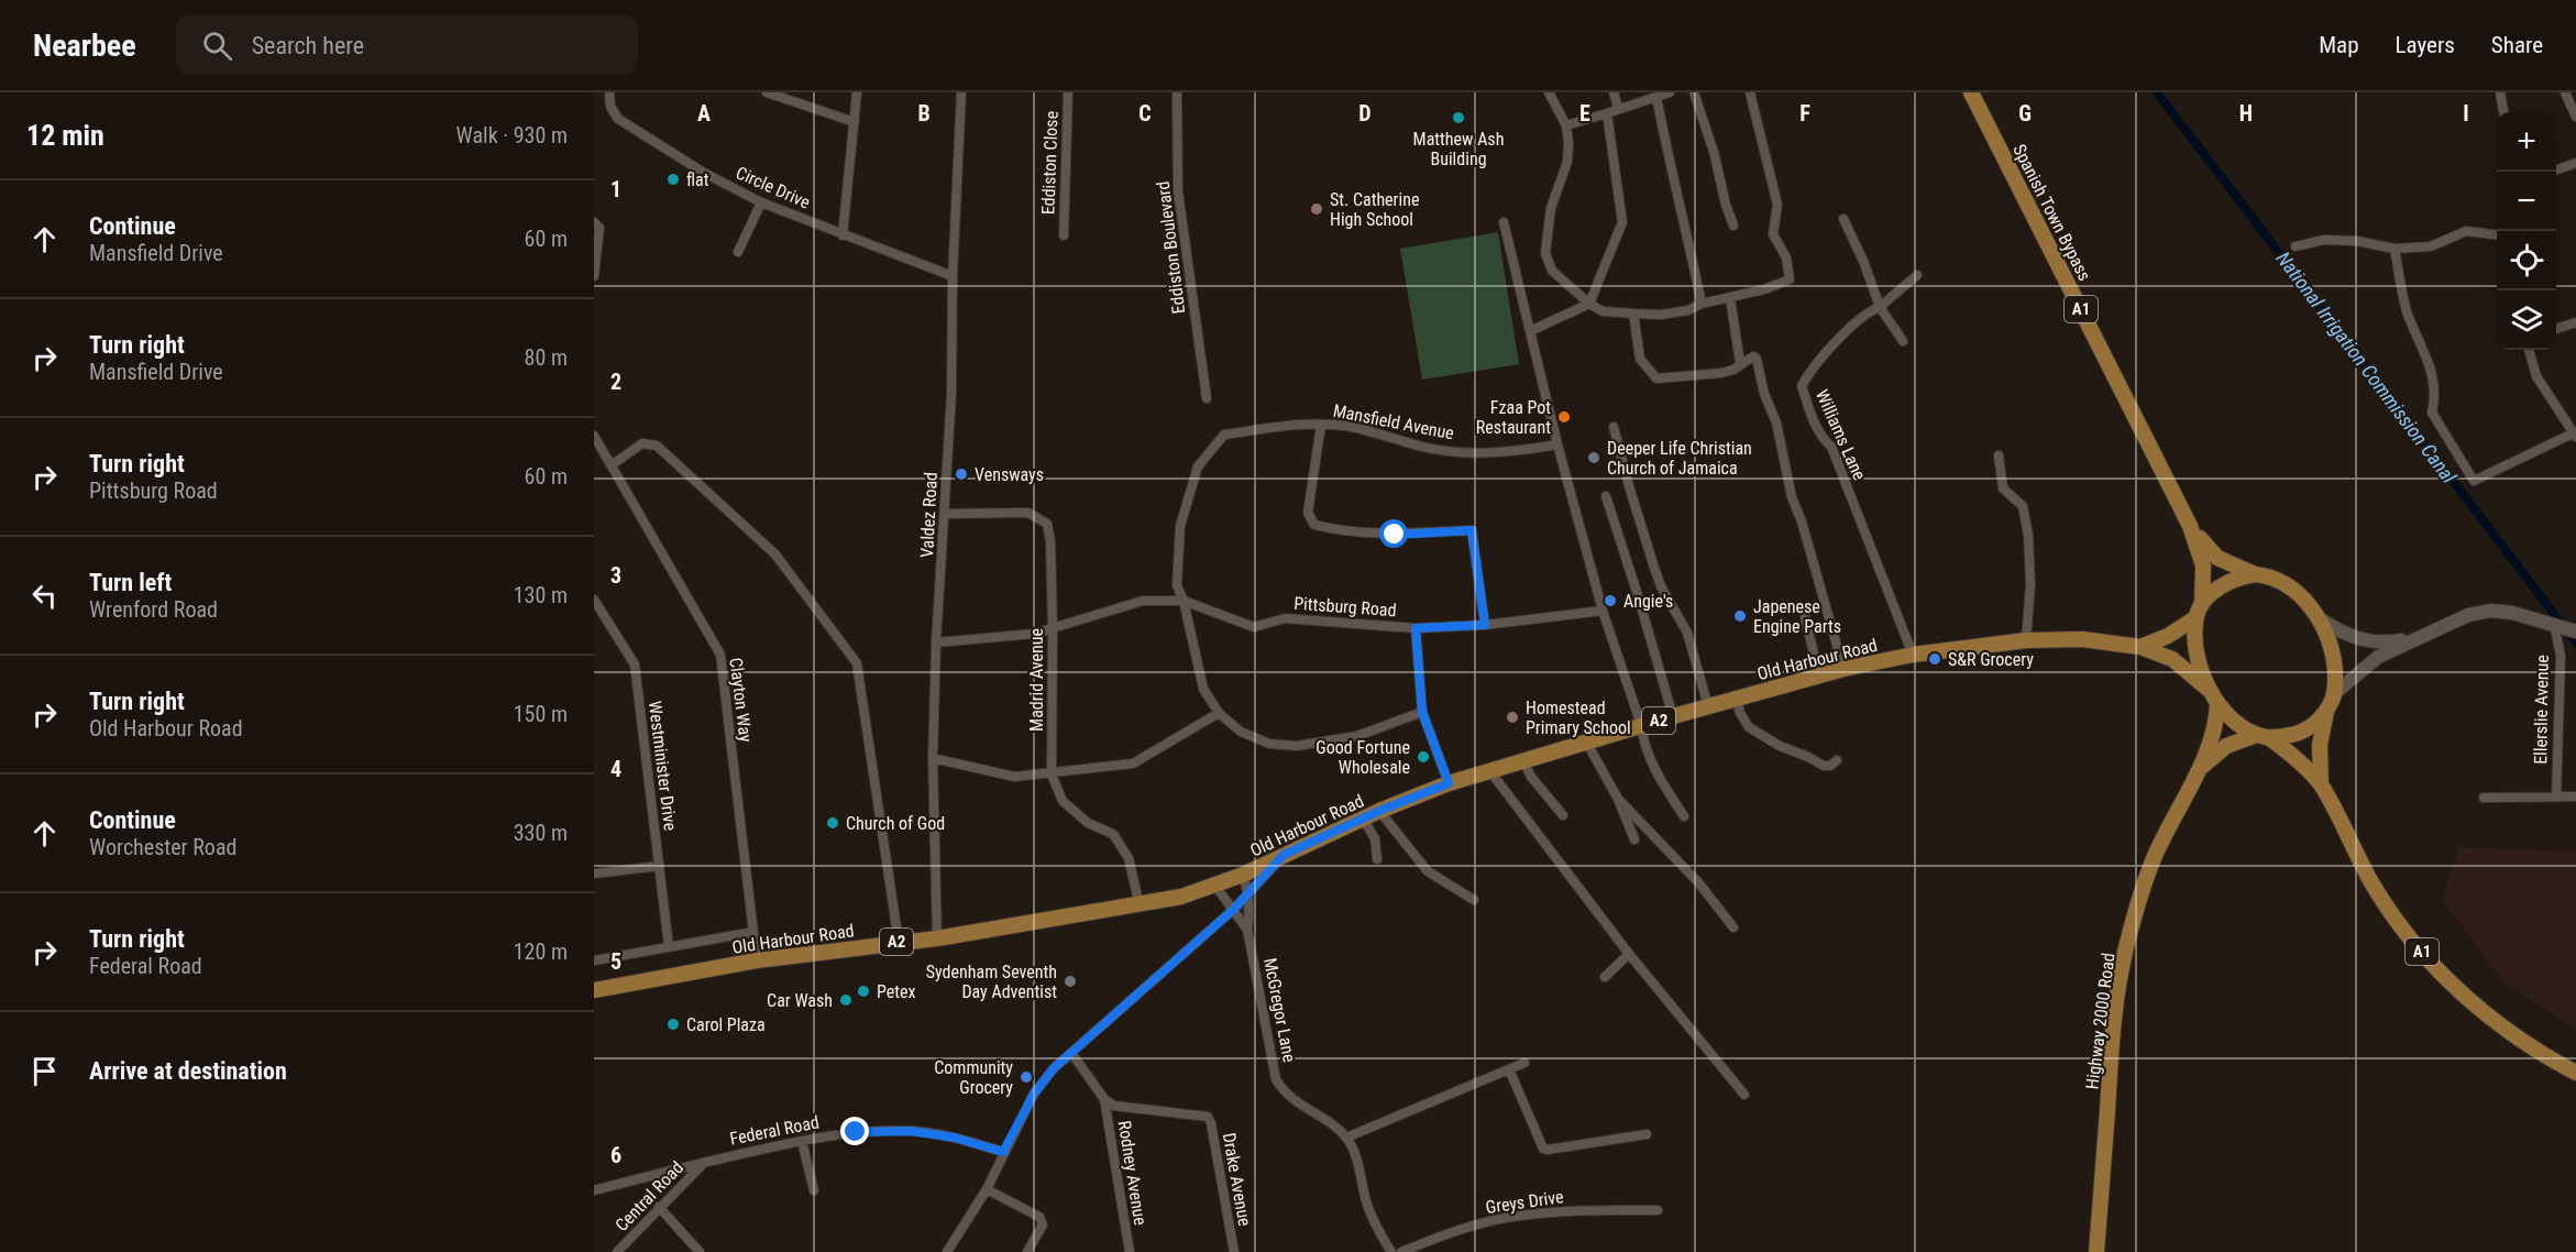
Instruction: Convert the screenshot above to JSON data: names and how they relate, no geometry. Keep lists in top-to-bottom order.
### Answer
{
  "streets": {
    "main road": [
      "Spanish Town Bypass",
      "A1",
      "Old Harbour Road",
      "A2",
      "Highway 2000 Road"
    ],
    "street": [
      "Eddiston Close",
      "Circle Drive",
      "Eddiston Boulevard",
      "Mansfield Avenue",
      "Williams Lane",
      "Valdez Road",
      "Pittsburg Road",
      "Madrid Avenue",
      "Clayton Way",
      "Ellerslie Avenue",
      "Westminister Drive",
      "McGregor Lane",
      "Federal Road",
      "Rodney Avenue",
      "Drake Avenue",
      "Central Road",
      "Greys Drive"
    ]
  },
  "crossings": [
    ["Circle Drive", "Valdez Road"],
    ["Spanish Town Bypass", "A1"],
    ["Spanish Town Bypass", "Old Harbour Road"],
    ["Spanish Town Bypass", "Highway 2000 Road"],
    ["A1", "Old Harbour Road"],
    ["A1", "Highway 2000 Road"],
    ["Mansfield Avenue", "Pittsburg Road"],
    ["Williams Lane", "Old Harbour Road"],
    ["Valdez Road", "Pittsburg Road"],
    ["Valdez Road", "Old Harbour Road"],
    ["Valdez Road", "Madrid Avenue"],
    ["Pittsburg Road", "Madrid Avenue"],
    ["Old Harbour Road", "Madrid Avenue"],
    ["Old Harbour Road", "Clayton Way"],
    ["Old Harbour Road", "McGregor Lane"],
    ["Old Harbour Road", "Highway 2000 Road"],
    ["Federal Road", "Central Road"],
    ["Rodney Avenue", "Drake Avenue"]
  ],
  "water": ["National Irrigation Commission Canal"],
  "places": [
    "Matthew Ash Building",
    "flat",
    "St. Catherine High School",
    "Fzaa Pot Restaurant",
    "Deeper Life Christian Church of Jamaica",
    "Vensways",
    "Angie's",
    "Japenese Engine Parts",
    "S&R Grocery",
    "Homestead Primary School",
    "Good Fortune Wholesale",
    "Church of God",
    "Sydenham Seventh Day Adventist",
    "Petex",
    "Car Wash",
    "Carol Plaza",
    "Community Grocery"
  ],
  "page": {
    "header": "Nearbee",
    "search": "Search here",
    "nav": ["Map", "Layers", "Share"],
    "heading": ["12 min", "Walk · 930 m"],
    "map_buttons": ["+", "−"],
    "list": [
      ["Continue", "Mansfield Drive", "60 m"],
      ["Turn right", "Mansfield Drive", "80 m"],
      ["Turn right", "Pittsburg Road", "60 m"],
      ["Turn left", "Wrenford Road", "130 m"],
      ["Turn right", "Old Harbour Road", "150 m"],
      ["Continue", "Worchester Road", "330 m"],
      ["Turn right", "Federal Road", "120 m"],
      "Arrive at destination"
    ]
  },
  "grid": {
    "columns": [
      "A",
      "B",
      "C",
      "D",
      "E",
      "F",
      "G",
      "H",
      "I"
    ],
    "rows": [
      "1",
      "2",
      "3",
      "4",
      "5",
      "6"
    ]
  }
}
